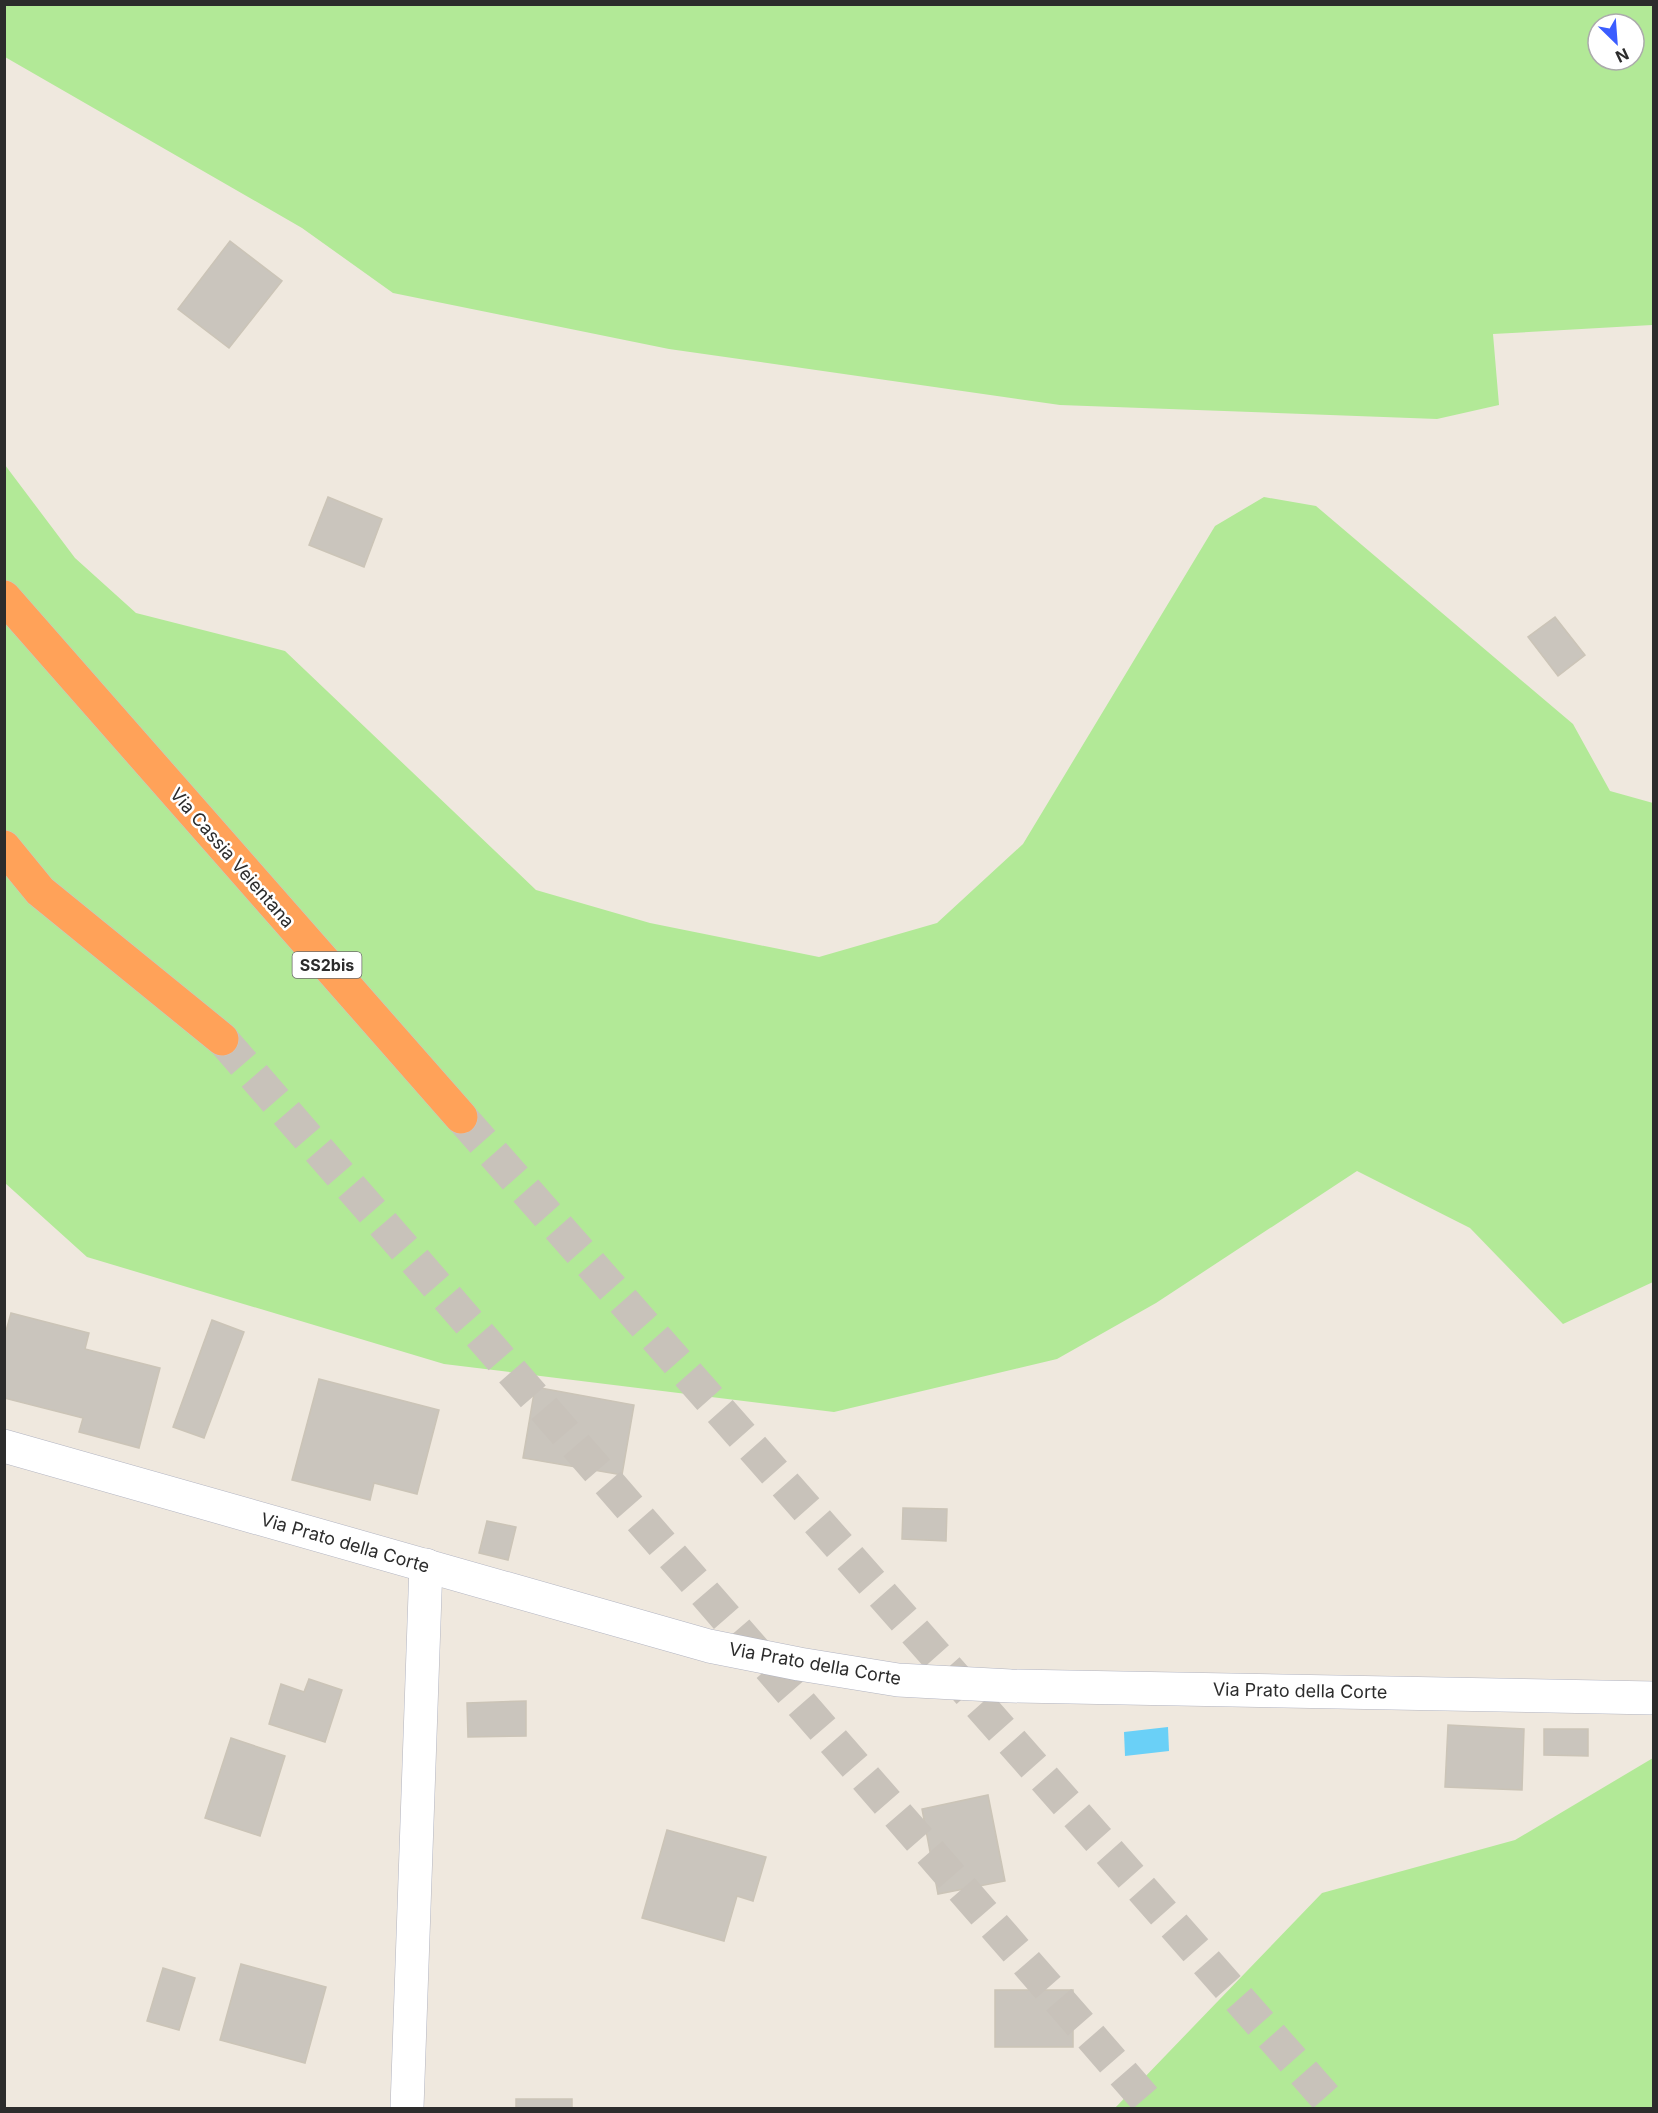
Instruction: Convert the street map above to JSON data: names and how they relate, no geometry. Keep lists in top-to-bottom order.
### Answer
{
  "streets": {
    "highway": ["Via Cassia Veientana", "SS2bis"],
    "street": ["Via Prato della Corte"]
  },
  "north": "bottom right"
}
